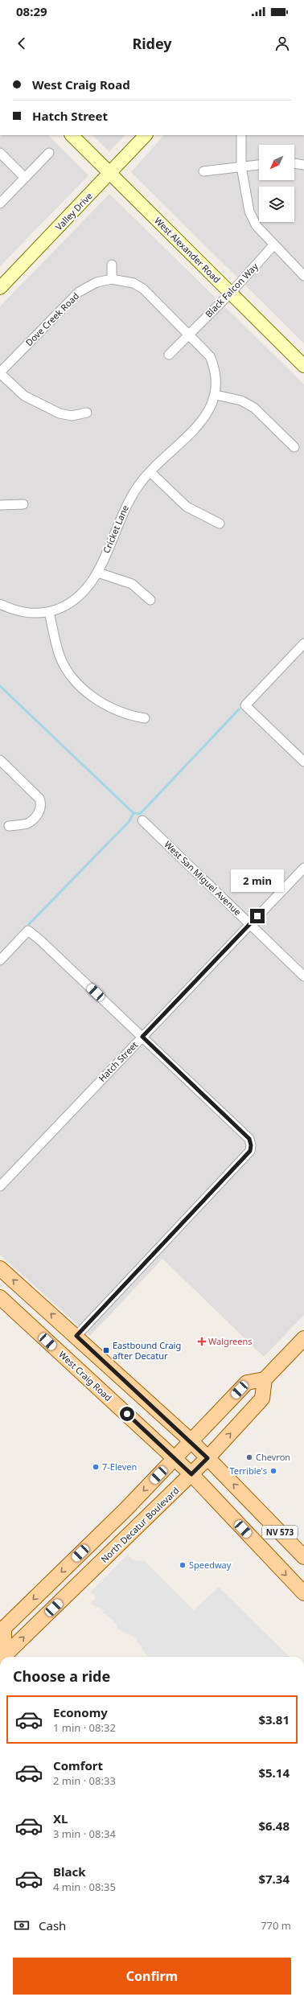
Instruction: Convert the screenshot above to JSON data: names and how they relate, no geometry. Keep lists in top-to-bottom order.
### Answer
{
  "streets": {
    "main road": [
      "Valley Drive",
      "West Alexander Road",
      "West Craig Road",
      "North Decatur Boulevard",
      "NV 573"
    ],
    "street": [
      "Black Falcon Way",
      "Dove Creek Road",
      "Cricket Lane",
      "West San Miguel Avenue",
      "Hatch Street"
    ]
  },
  "crossings": [
    ["Valley Drive", "West Alexander Road"],
    ["West Alexander Road", "Black Falcon Way"],
    ["Black Falcon Way", "Dove Creek Road"],
    ["Dove Creek Road", "Cricket Lane"],
    ["West San Miguel Avenue", "Hatch Street"],
    ["West Craig Road", "North Decatur Boulevard"],
    ["North Decatur Boulevard", "NV 573"]
  ],
  "places": {
    "health": ["Walgreens"],
    "transit": ["Eastbound Craig after Decatur"],
    "other": [
      "Chevron",
      "7-Eleven",
      "Terrible's",
      "Speedway"
    ]
  },
  "north": "bottom left",
  "page": {
    "status": "08:29",
    "header": "Ridey",
    "banner": ["West Craig Road", "Hatch Street"],
    "bubble": "2 min",
    "heading": "Choose a ride",
    "list": [
      {
        "name": "Economy",
        "note": "1 min · 08:32",
        "value": "$3.81"
      },
      {
        "name": "Comfort",
        "note": "2 min · 08:33",
        "value": "$5.14"
      },
      {
        "name": "XL",
        "note": "3 min · 08:34",
        "value": "$6.48"
      },
      {
        "name": "Black",
        "note": "4 min · 08:35",
        "value": "$7.34"
      }
    ],
    "pay": ["Cash", "770 m"],
    "buttons": "Confirm"
  }
}
